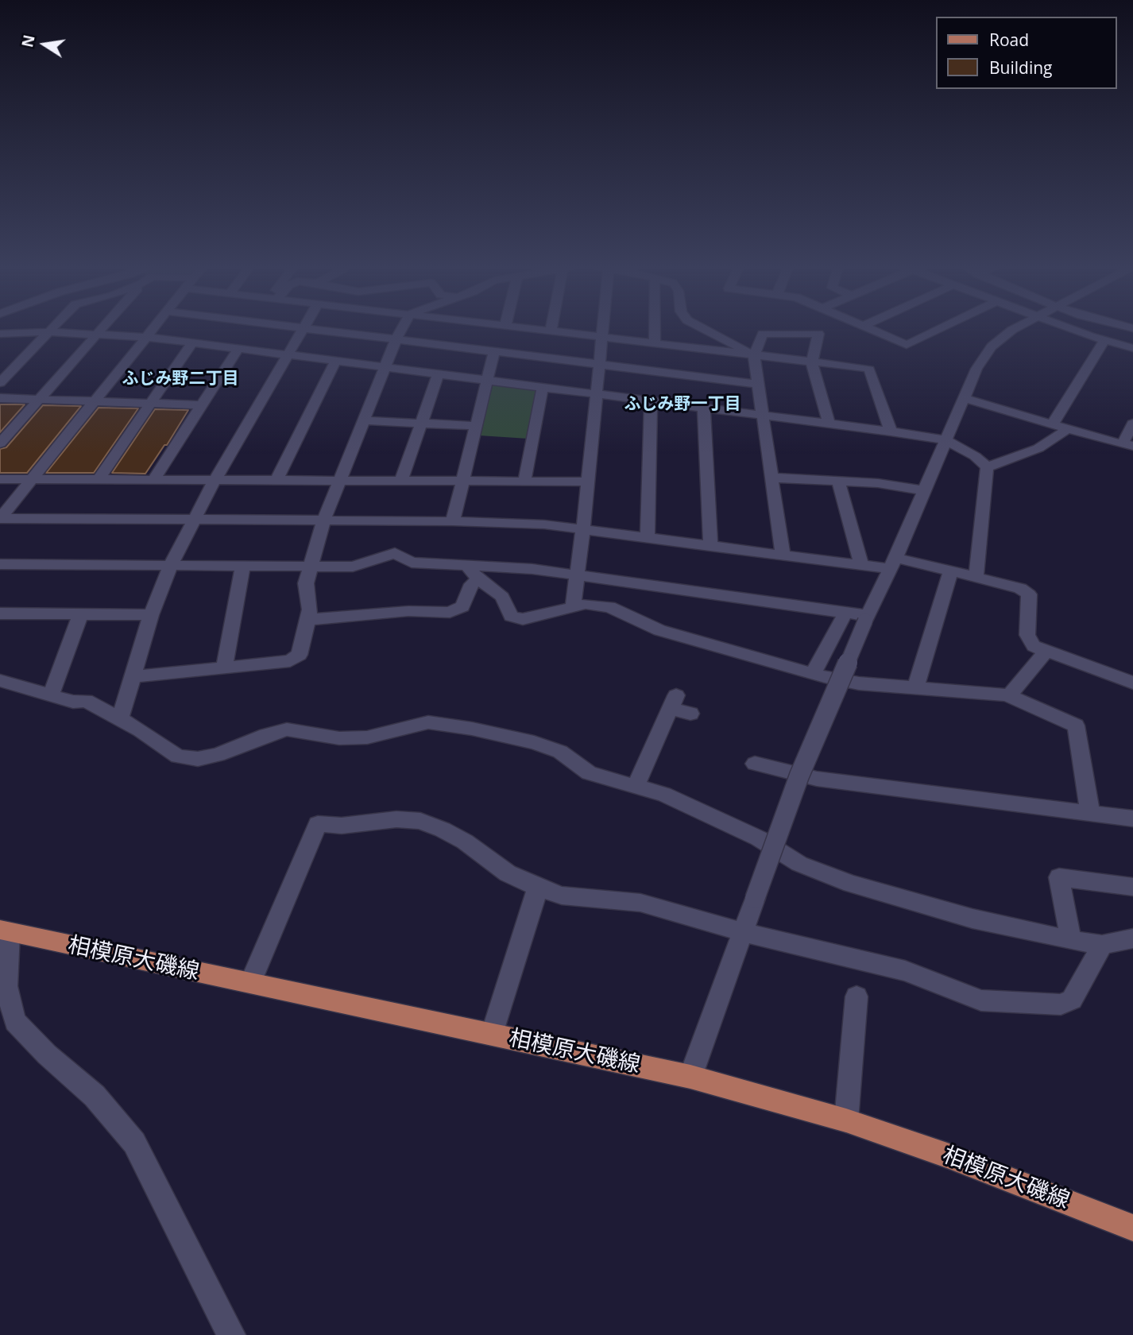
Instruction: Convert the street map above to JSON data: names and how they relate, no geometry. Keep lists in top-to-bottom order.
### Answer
{
  "streets": {
    "main road": ["相模原大磯線"]
  },
  "districts": ["ふじみ野二丁目", "ふじみ野一丁目"],
  "legend": ["Road", "Building"],
  "north": "left"
}
